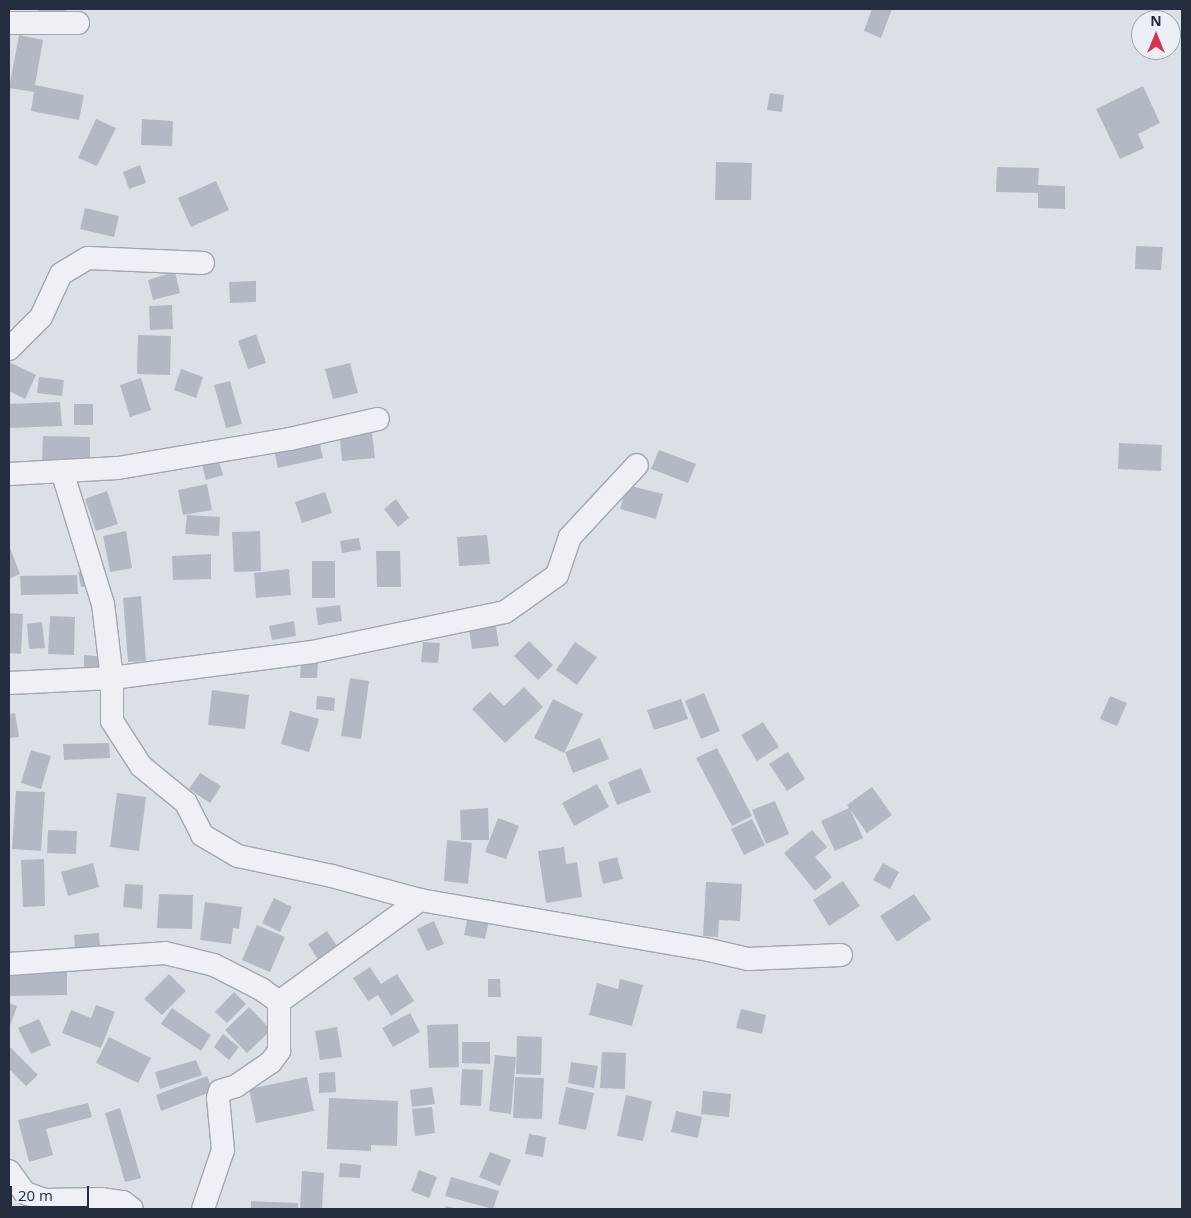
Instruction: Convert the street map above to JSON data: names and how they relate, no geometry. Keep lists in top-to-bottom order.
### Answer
{
  "scale_bar": "20 m",
  "north": "top"
}
